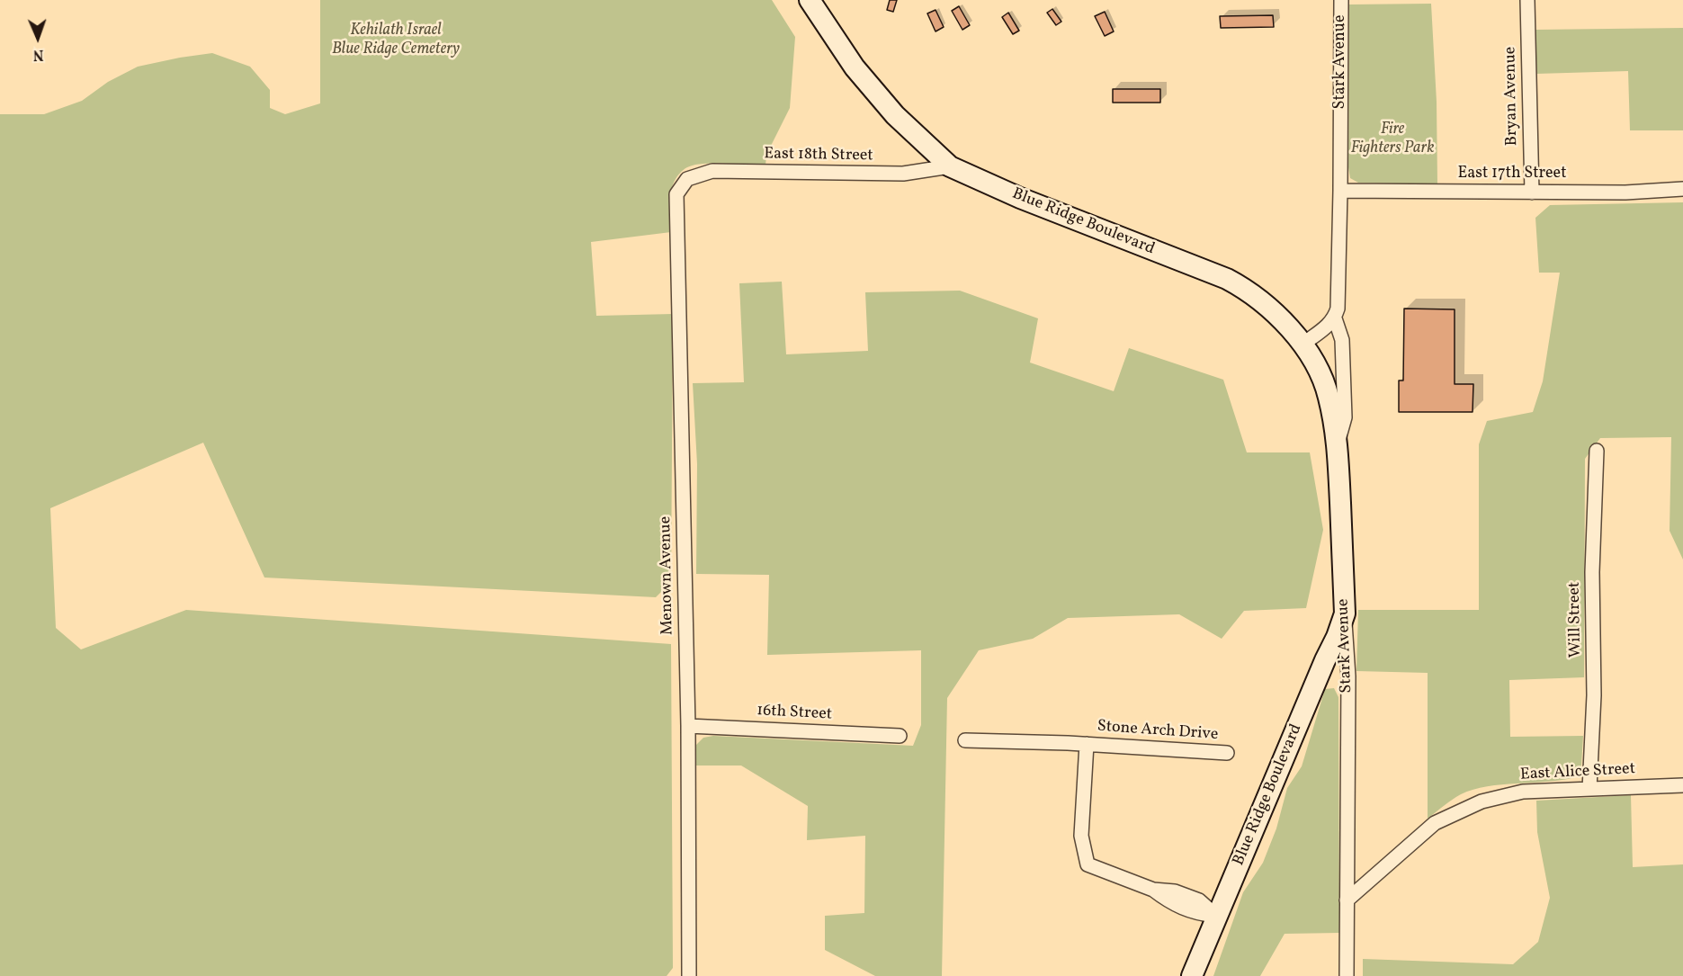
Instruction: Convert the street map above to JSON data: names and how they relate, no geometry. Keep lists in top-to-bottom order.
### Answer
{
  "streets": {
    "main road": ["Stark Avenue", "Blue Ridge Boulevard"],
    "street": [
      "Bryan Avenue",
      "East 18th Street",
      "East 17th Street",
      "Menown Avenue",
      "Will Street",
      "16th Street",
      "Stone Arch Drive",
      "East Alice Street"
    ]
  },
  "crossings": [
    ["Stark Avenue", "East 17th Street"],
    ["Stark Avenue", "Blue Ridge Boulevard"],
    ["Stark Avenue", "East Alice Street"],
    ["Bryan Avenue", "East 17th Street"],
    ["East 18th Street", "Blue Ridge Boulevard"],
    ["East 18th Street", "Menown Avenue"],
    ["Blue Ridge Boulevard", "Stone Arch Drive"],
    ["Menown Avenue", "16th Street"],
    ["Will Street", "East Alice Street"]
  ],
  "parks": ["Kehilath Israel Blue Ridge Cemetery", "Fire Fighters Park"],
  "north": "bottom"
}
